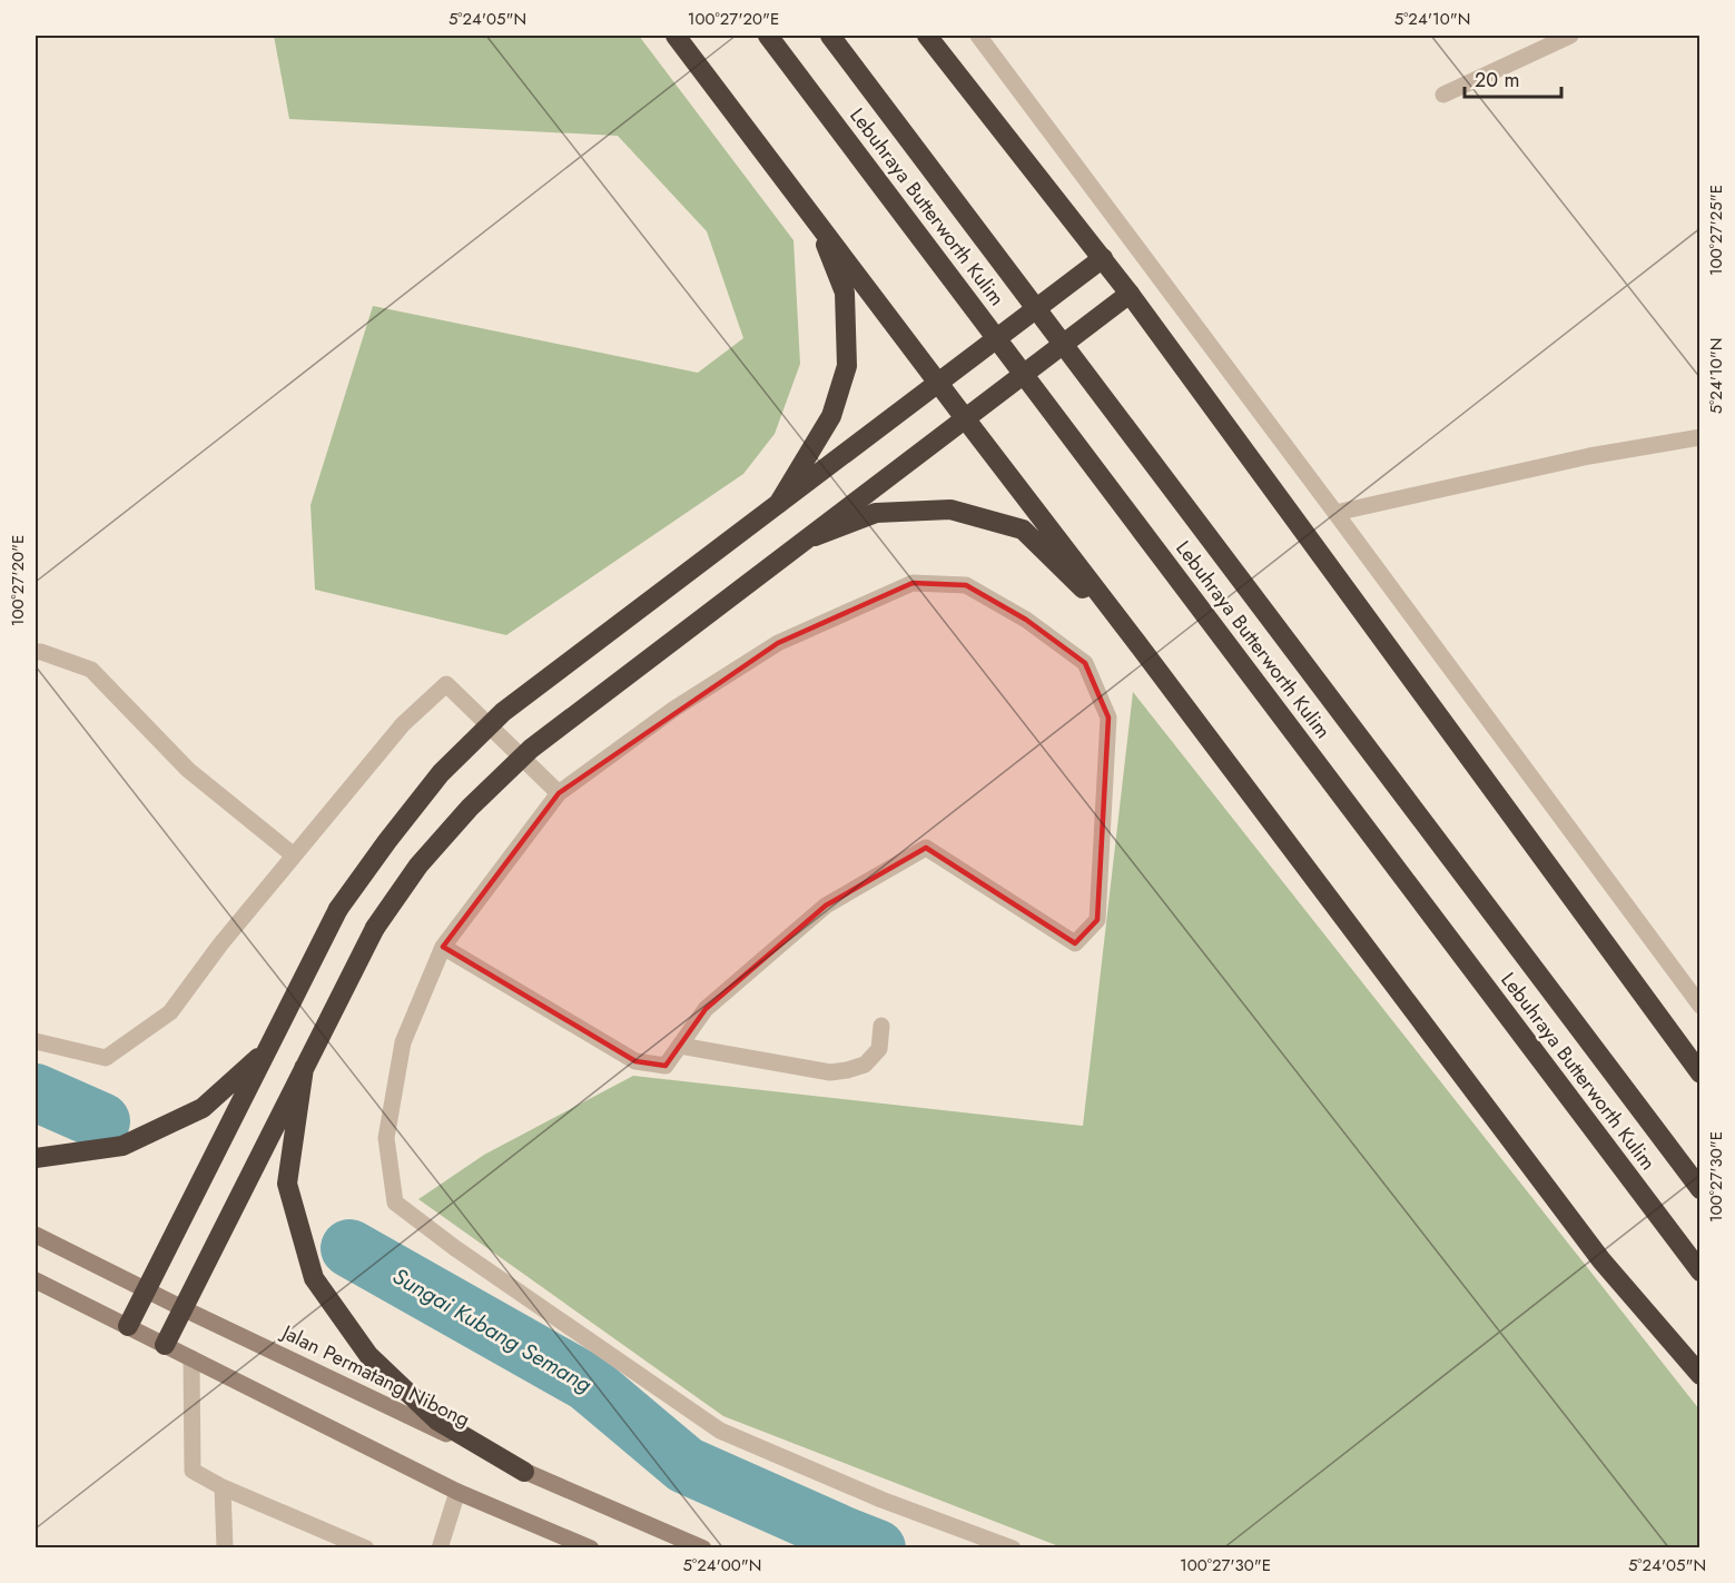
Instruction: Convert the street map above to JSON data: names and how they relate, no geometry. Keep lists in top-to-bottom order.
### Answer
{
  "streets": {
    "highway": ["Lebuhraya Butterworth Kulim"],
    "main road": ["Jalan Permatang Nibong"]
  },
  "water": ["Sungai Kubang Semang"],
  "scale_bar": "20 m",
  "coordinates": [
    "5°24'05\"N",
    "100°27'20\"E",
    "5°24'10\"N",
    "100°27'25\"E",
    "100°27'30\"E",
    "5°24'00\"N"
  ]
}
